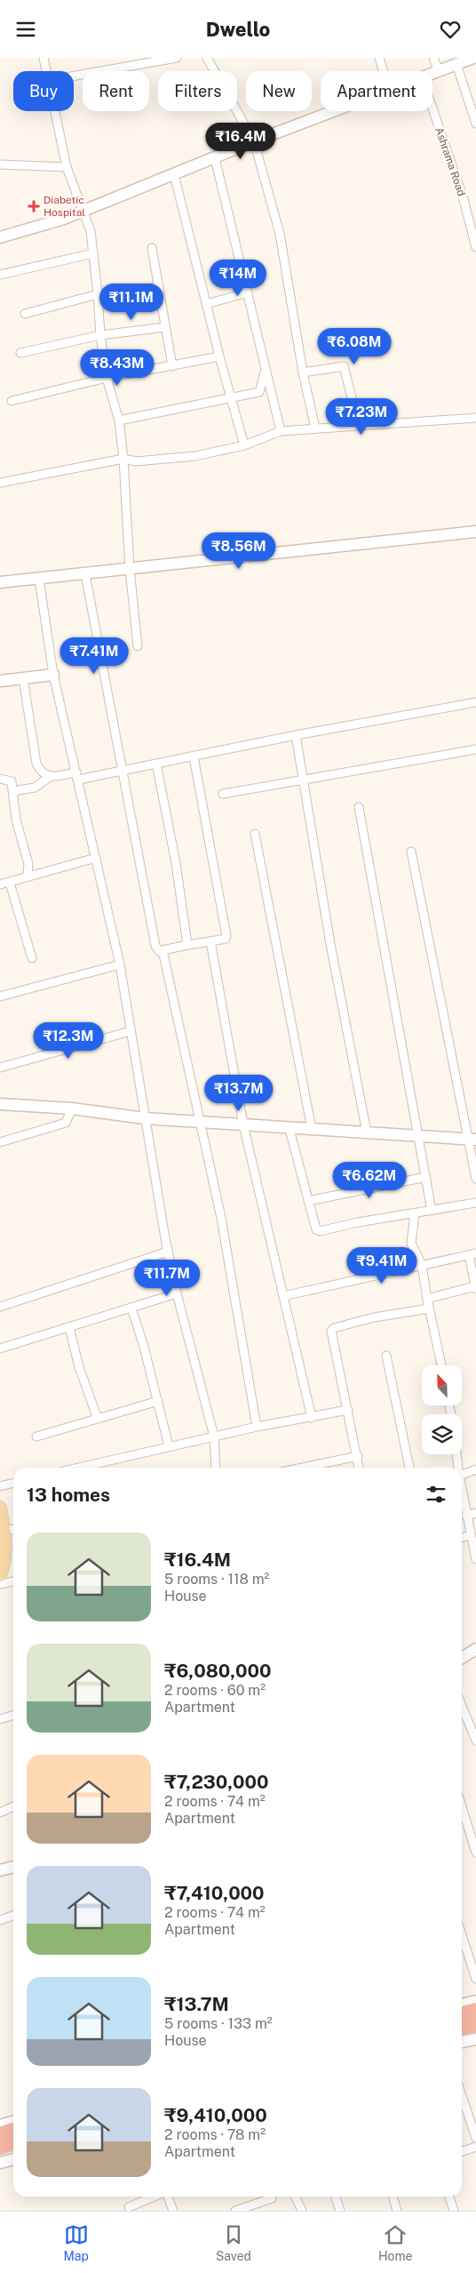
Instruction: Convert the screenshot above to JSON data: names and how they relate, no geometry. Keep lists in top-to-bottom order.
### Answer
{
  "streets": {
    "street": ["Ashrama Road"]
  },
  "places": {
    "health": ["Diabetic Hospital"]
  },
  "north": "top left",
  "page": {
    "header": "Dwello",
    "chip": [
      "Buy",
      "Rent",
      "Filters",
      "New",
      "Apartment"
    ],
    "price": [
      "₹16.4M",
      "₹14M",
      "₹11.1M",
      "₹6.08M",
      "₹8.43M",
      "₹7.23M",
      "₹8.56M",
      "₹7.41M",
      "₹12.3M",
      "₹13.7M",
      "₹6.62M",
      "₹9.41M",
      "₹11.7M"
    ],
    "heading": "13 homes",
    "list": [
      {
        "name": "₹16.4M",
        "note": "5 rooms · 118 m² · House"
      },
      {
        "name": "₹6,080,000",
        "note": "2 rooms · 60 m² · Apartment"
      },
      {
        "name": "₹7,230,000",
        "note": "2 rooms · 74 m² · Apartment"
      },
      {
        "name": "₹7,410,000",
        "note": "2 rooms · 74 m² · Apartment"
      },
      {
        "name": "₹13.7M",
        "note": "5 rooms · 133 m² · House"
      },
      {
        "name": "₹9,410,000",
        "note": "2 rooms · 78 m² · Apartment"
      }
    ],
    "tabs": ["Map", "Saved", "Home"]
  }
}
